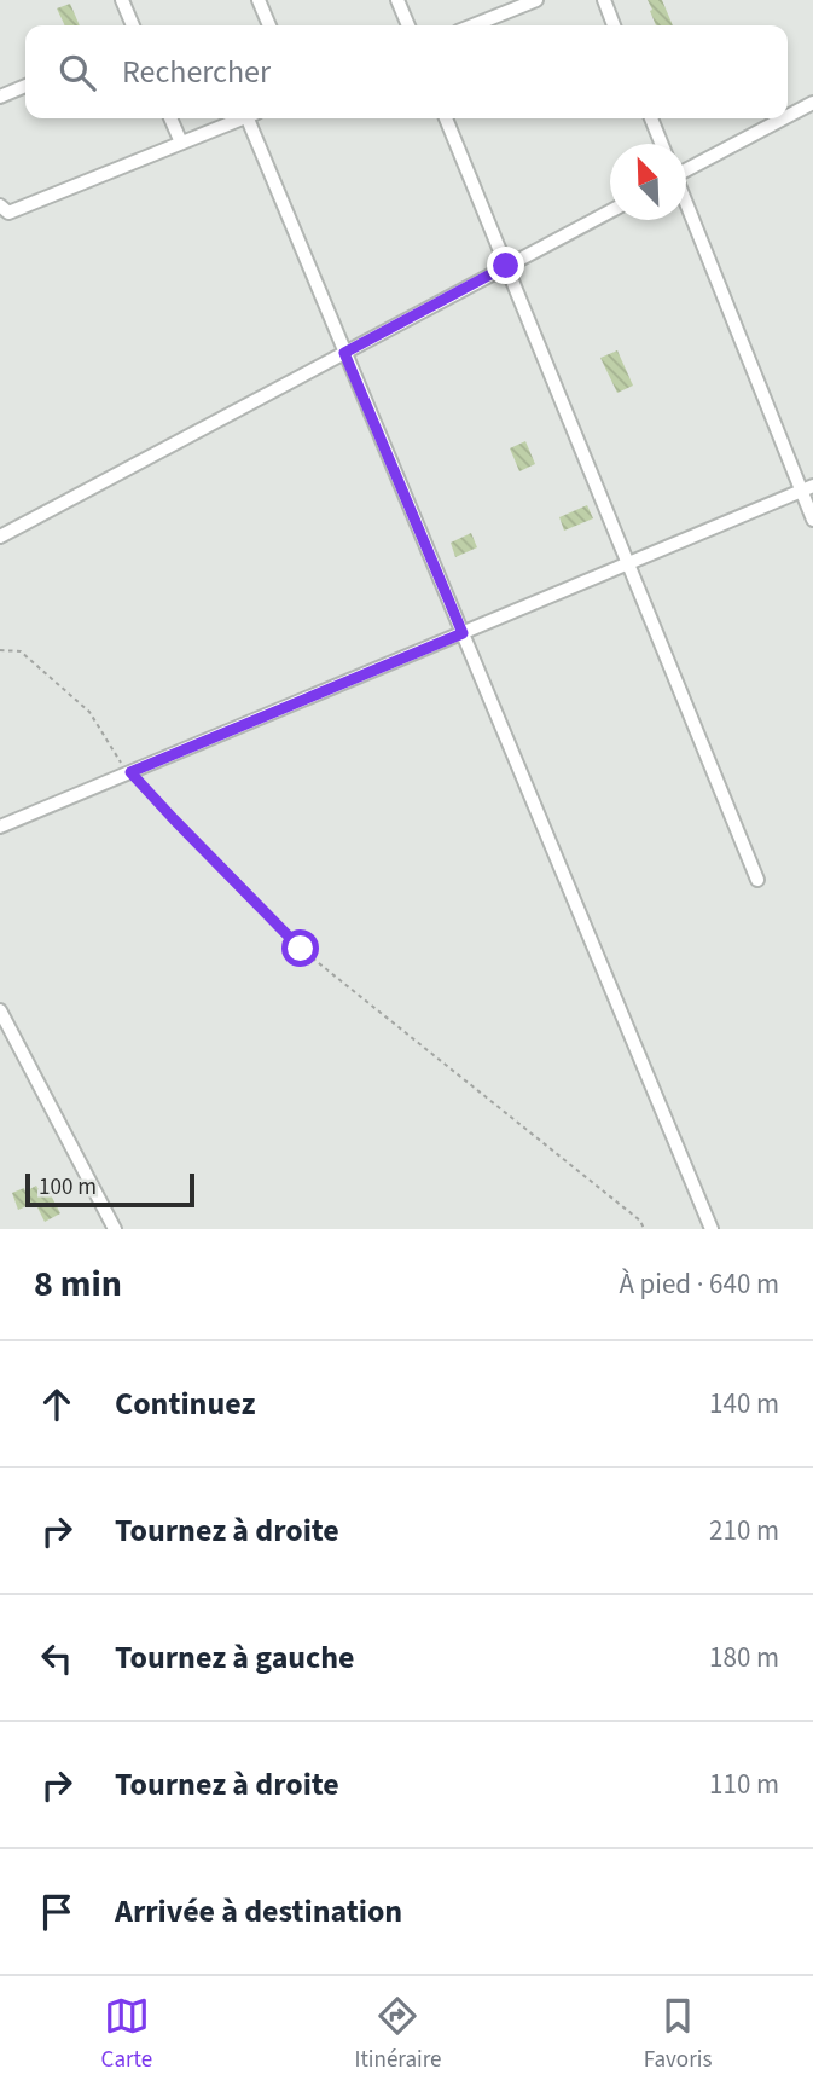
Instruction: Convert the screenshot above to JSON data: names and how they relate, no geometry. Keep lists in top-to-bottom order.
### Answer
{
  "scale_bar": "100 m",
  "north": "top left",
  "page": {
    "search": "Rechercher",
    "scale": "100 m",
    "heading": ["8 min", "À pied · 640 m"],
    "list": [
      ["Continuez", "140 m"],
      ["Tournez à droite", "210 m"],
      ["Tournez à gauche", "180 m"],
      ["Tournez à droite", "110 m"],
      "Arrivée à destination"
    ],
    "nav": ["Carte", "Itinéraire", "Favoris"]
  }
}
